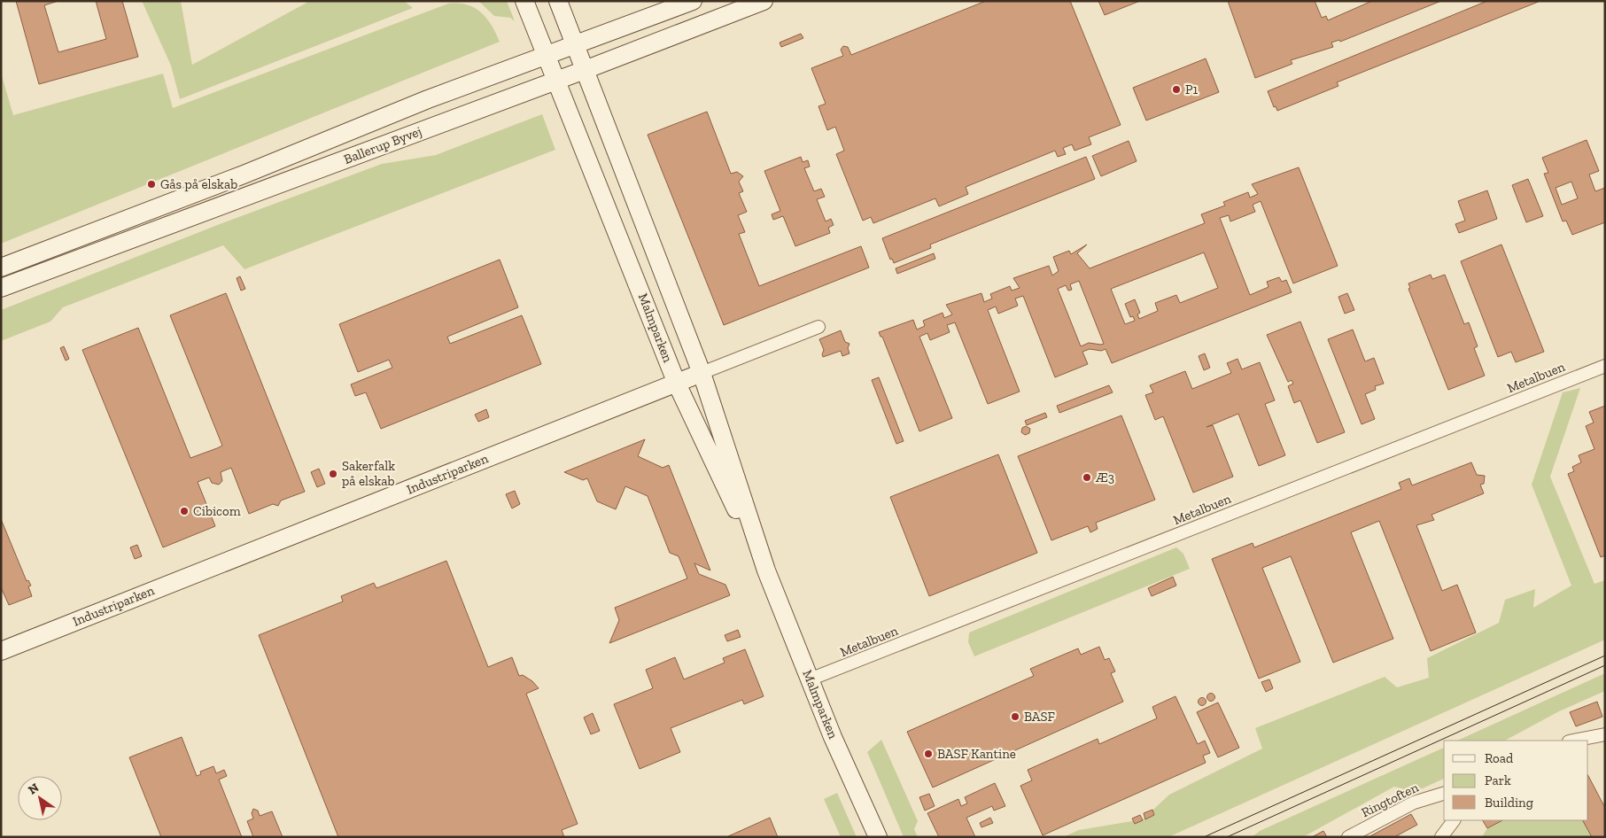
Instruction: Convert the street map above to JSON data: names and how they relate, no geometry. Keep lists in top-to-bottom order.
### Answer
{
  "streets": {
    "street": [
      "Ballerup Byvej",
      "Malmparken",
      "Metalbuen",
      "Industriparken",
      "Ringtoften"
    ]
  },
  "crossings": [
    ["Ballerup Byvej", "Malmparken"],
    ["Malmparken", "Metalbuen"],
    ["Malmparken", "Industriparken"]
  ],
  "places": [
    "P1",
    "Gås på elskab",
    "Sakerfalk på elskab",
    "Æ3",
    "Cibicom",
    "BASF",
    "BASF Kantine"
  ],
  "legend": ["Road", "Park", "Building"],
  "north": "top left"
}
